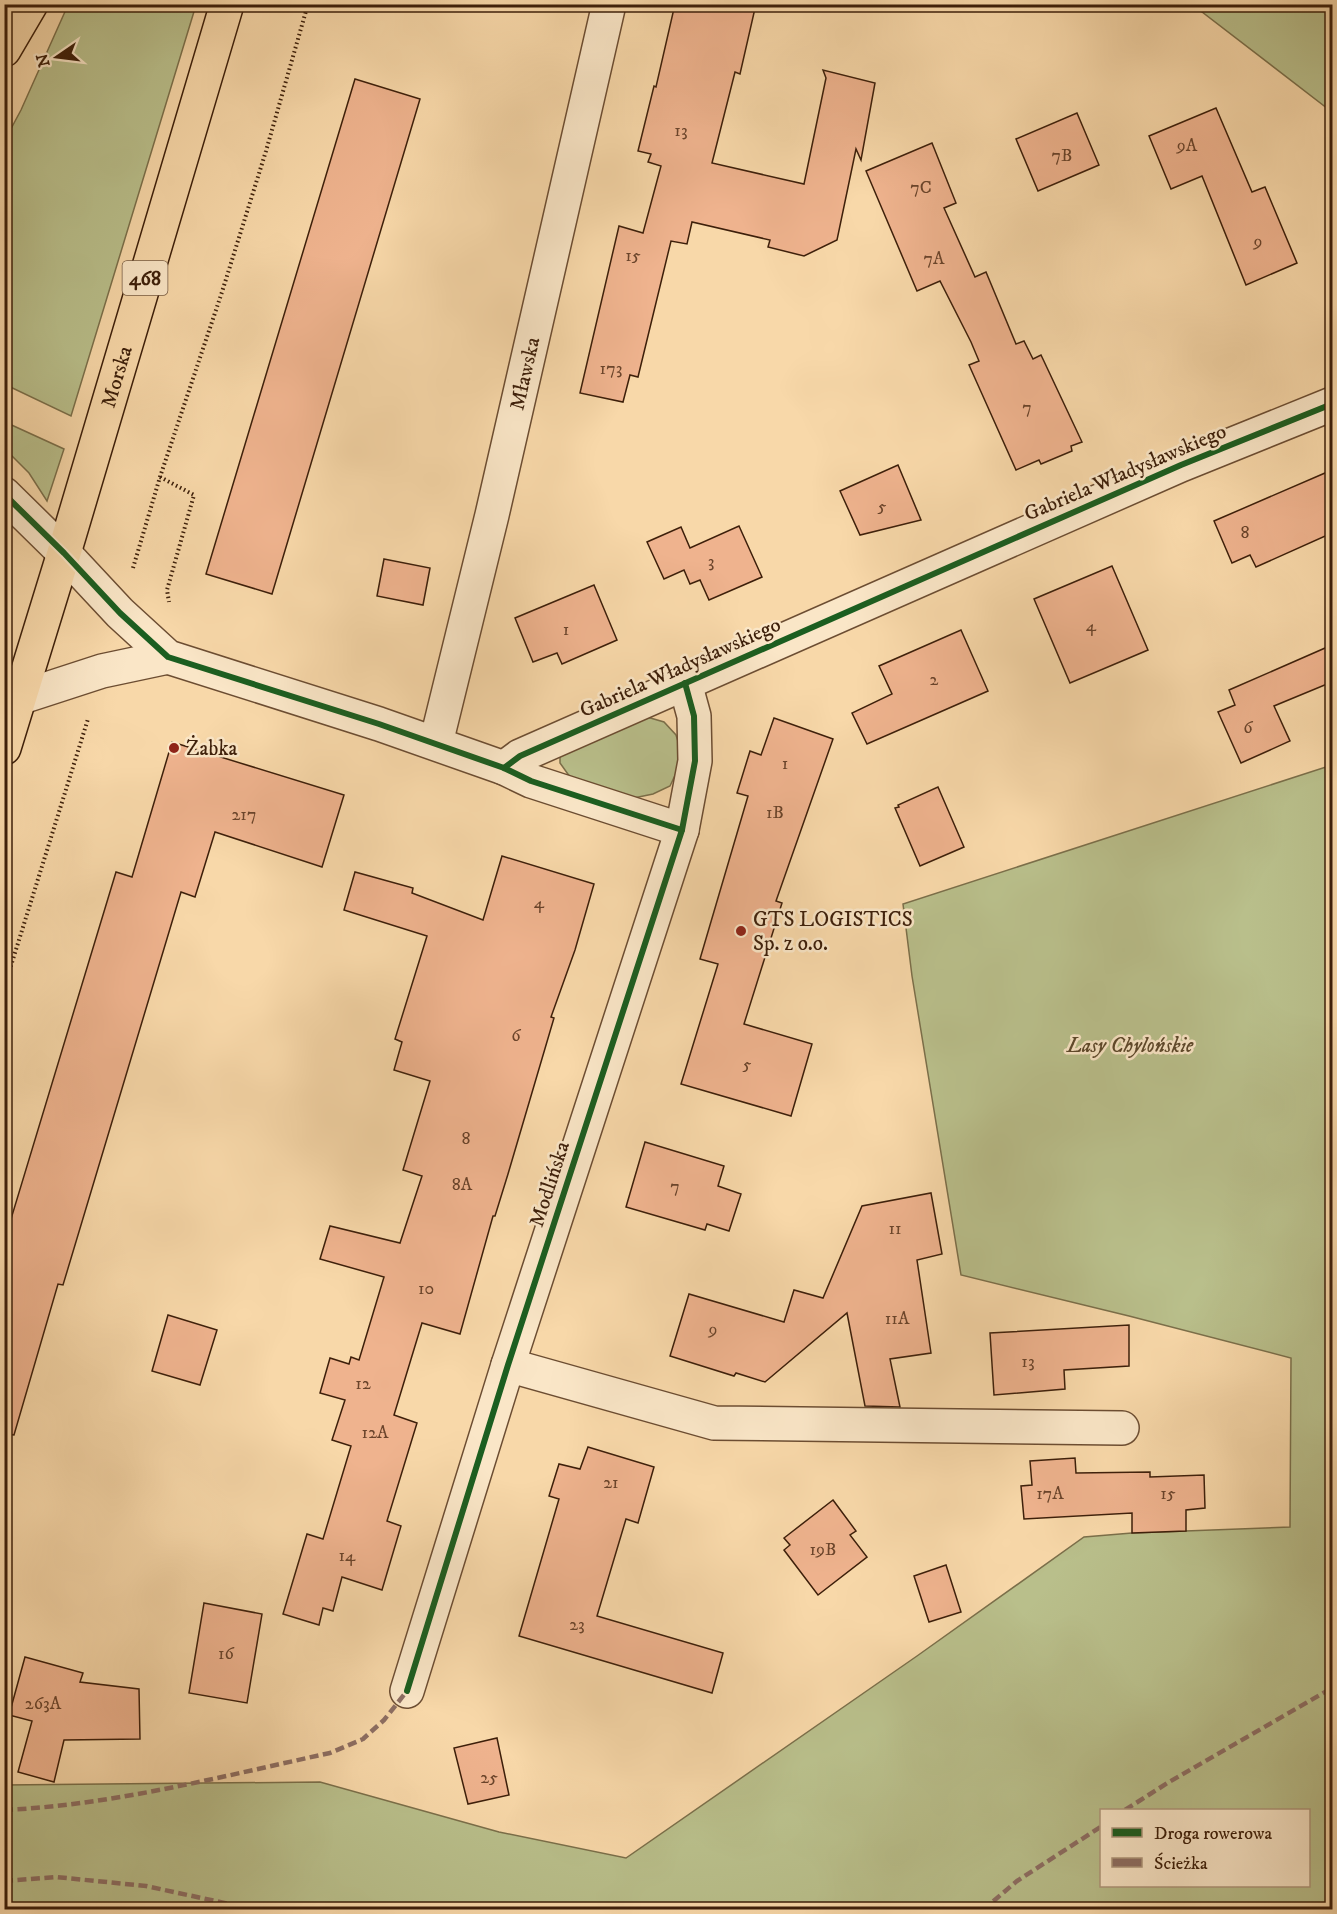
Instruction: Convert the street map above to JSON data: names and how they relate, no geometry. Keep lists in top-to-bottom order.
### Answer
{
  "streets": {
    "main road": ["468", "Morska"],
    "street": ["Mławska", "Gabriela Władysławskiego", "Modlińska"]
  },
  "crossings": [
    ["Gabriela Władysławskiego", "Modlińska"]
  ],
  "parks": ["Lasy Chylońskie"],
  "places": ["Żabka", "GTS LOGISTICS Sp. z o.o."],
  "house_numbers": [
    "13",
    "9A",
    "7B",
    "7C",
    "9",
    "15",
    "7A",
    "173",
    "7",
    "5",
    "8",
    "3",
    "4",
    "1",
    "2",
    "6",
    "1",
    "1B",
    "217",
    "4",
    "6",
    "5",
    "8",
    "8A",
    "7",
    "11",
    "10",
    "11A",
    "9",
    "13",
    "12",
    "12A",
    "21",
    "17A",
    "15",
    "19B",
    "14",
    "23",
    "16",
    "263A",
    "25"
  ],
  "legend": ["Droga rowerowa", "Ścieżka"],
  "north": "left"
}
